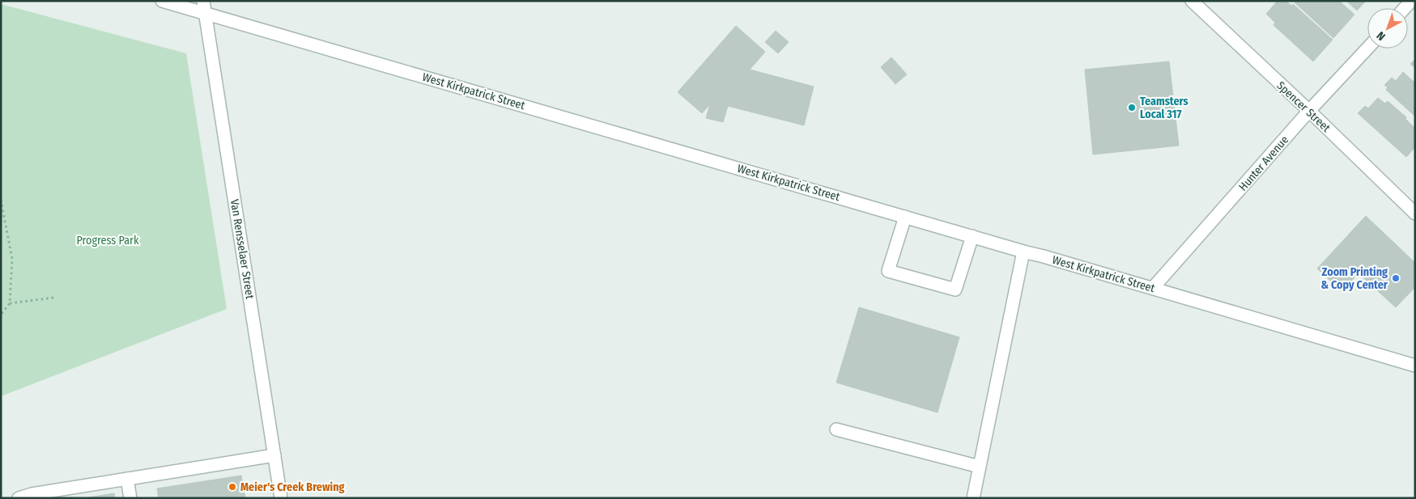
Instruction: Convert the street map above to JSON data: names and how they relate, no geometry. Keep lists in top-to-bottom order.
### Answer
{
  "streets": {
    "street": [
      "West Kirkpatrick Street",
      "Spencer Street",
      "Hunter Avenue",
      "Van Rensselaer Street"
    ]
  },
  "crossings": [
    ["West Kirkpatrick Street", "Hunter Avenue"],
    ["West Kirkpatrick Street", "Van Rensselaer Street"],
    ["Spencer Street", "Hunter Avenue"]
  ],
  "parks": ["Progress Park"],
  "places": ["Teamsters Local 317", "Zoom Printing & Copy Center", "Meier's Creek Brewing"],
  "north": "bottom left"
}
